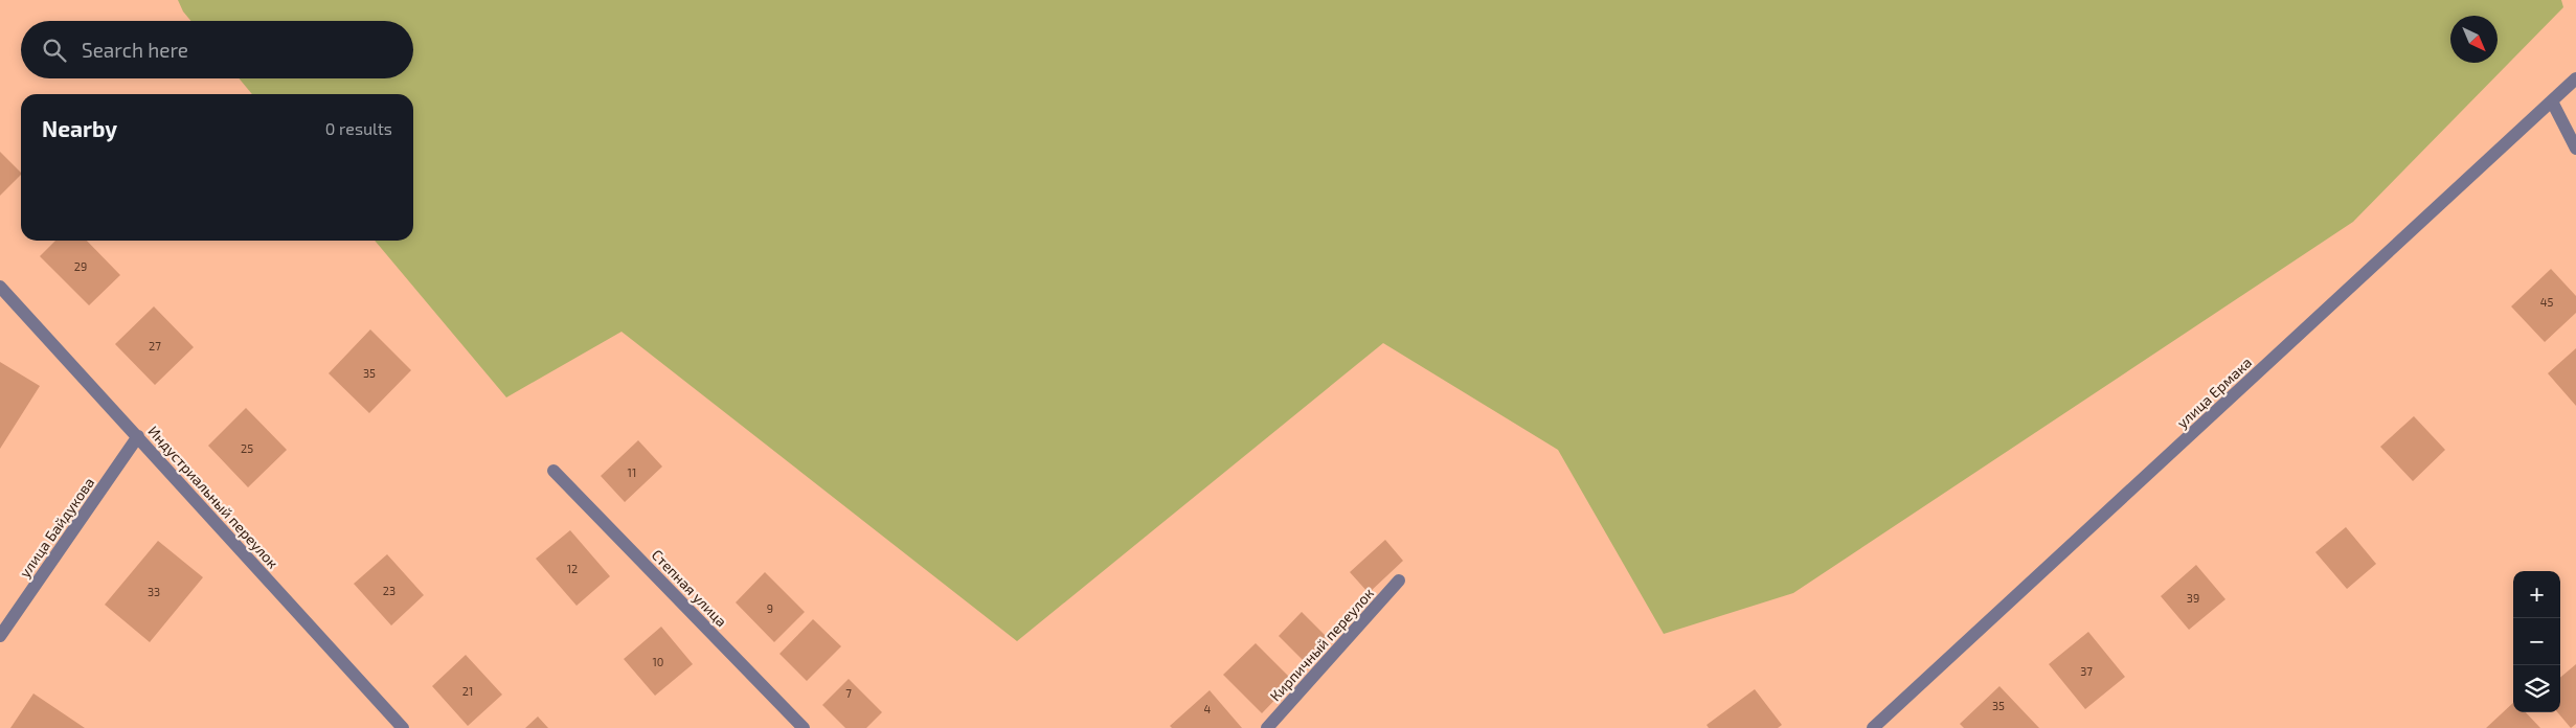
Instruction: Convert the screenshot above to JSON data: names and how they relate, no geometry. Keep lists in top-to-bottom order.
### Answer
{
  "streets": {
    "street": [
      "улица Ермака",
      "Индустриальный переулок",
      "улица Байдукова",
      "Степная улица",
      "Кирпичный переулок"
    ]
  },
  "crossings": [
    ["Индустриальный переулок", "улица Байдукова"]
  ],
  "house_numbers": [
    "29",
    "45",
    "27",
    "35",
    "25",
    "11",
    "12",
    "23",
    "33",
    "39",
    "9",
    "10",
    "37",
    "21",
    "7",
    "35",
    "4"
  ],
  "north": "bottom right",
  "page": {
    "search": "Search here",
    "heading": ["Nearby", "0 results"],
    "map_buttons": ["+", "−"]
  }
}
